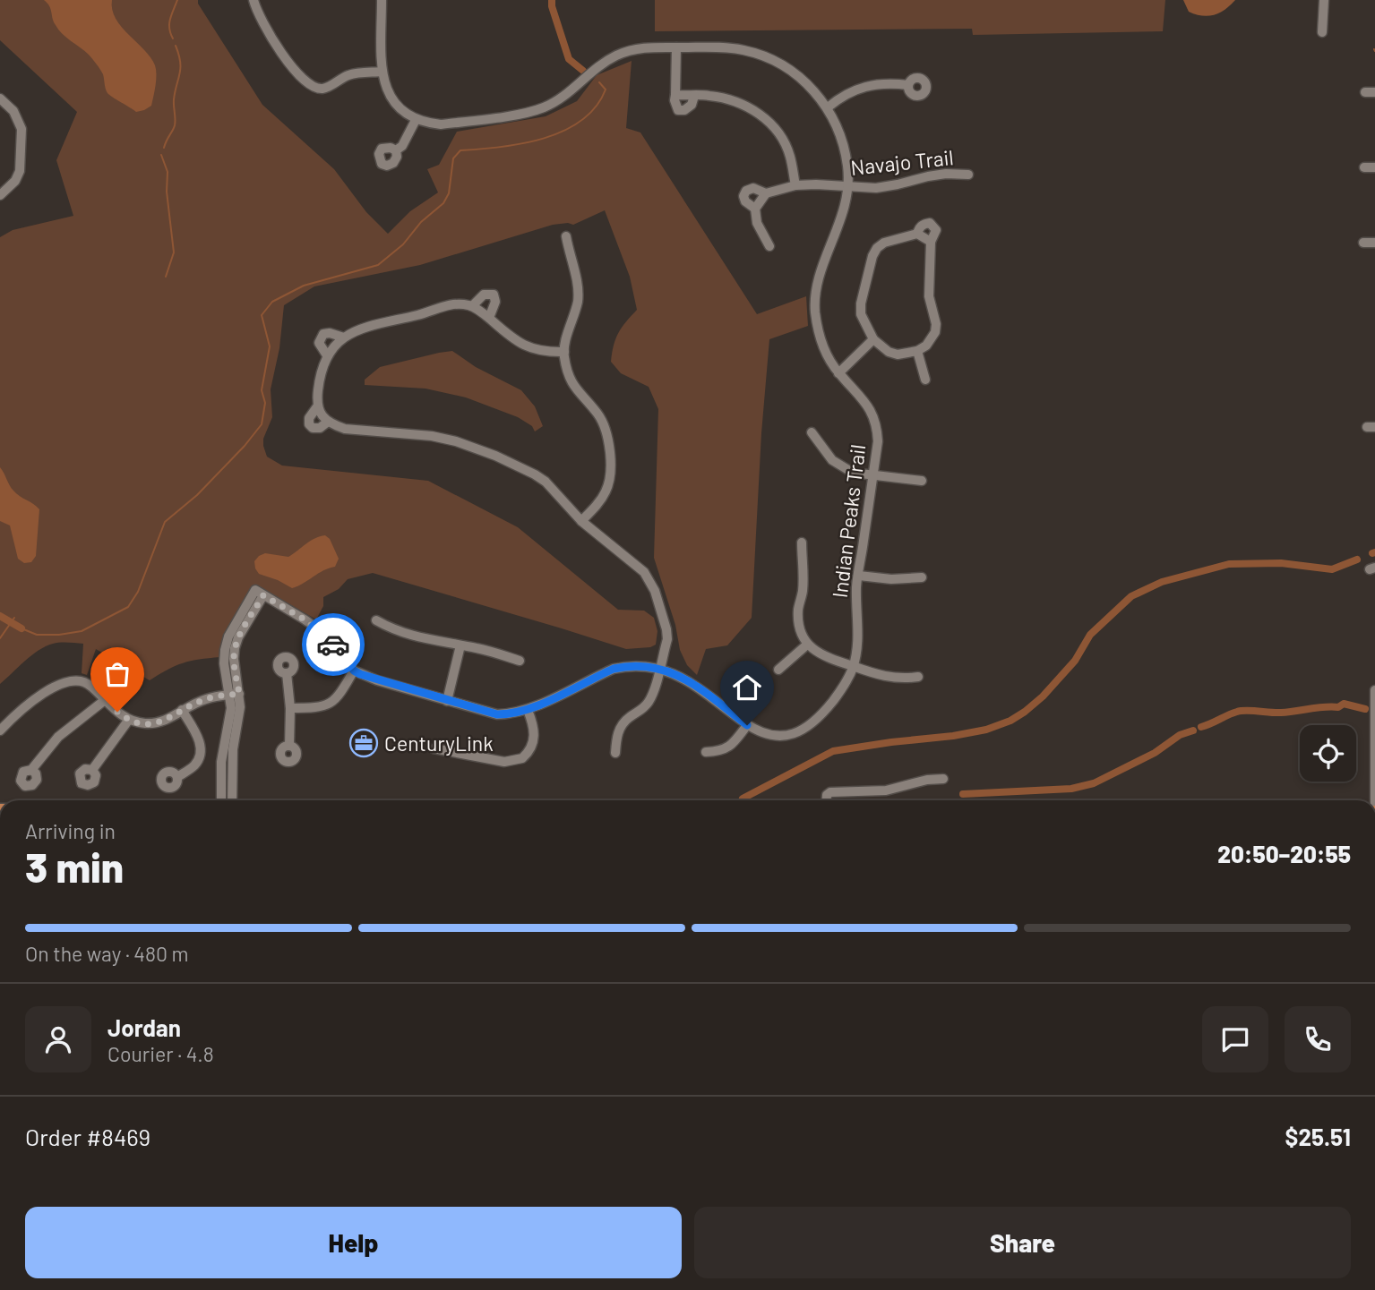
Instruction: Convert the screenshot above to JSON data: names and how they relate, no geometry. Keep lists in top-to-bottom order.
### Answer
{
  "streets": {
    "street": ["Navajo Trail", "Indian Peaks Trail"]
  },
  "crossings": [
    ["Navajo Trail", "Indian Peaks Trail"]
  ],
  "places": {
    "office": ["CenturyLink"]
  },
  "page": {
    "heading": ["3 min", "Arriving in", "20:50–20:55"],
    "panel": [
      "Jordan",
      "Courier · 4.8",
      "Order #8469",
      "$25.51"
    ],
    "bar": "On the way · 480 m",
    "buttons": ["Help", "Share"]
  }
}
